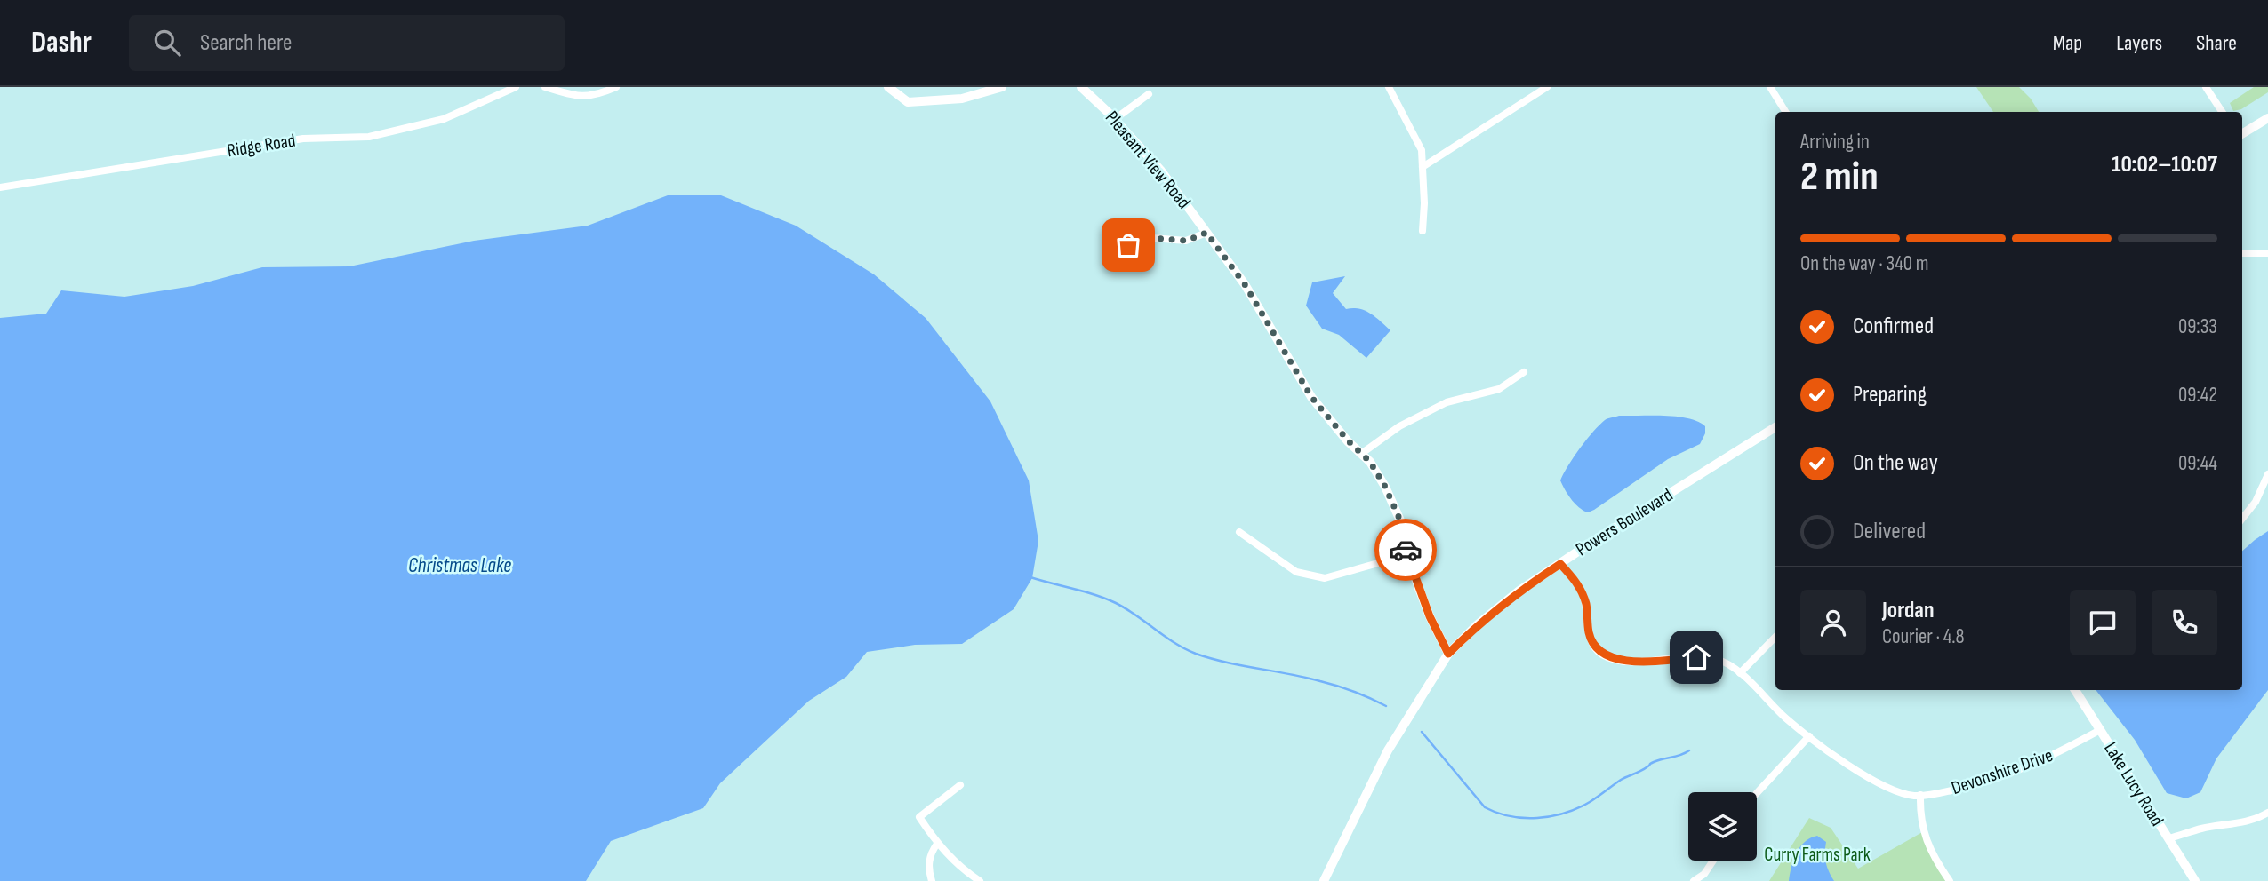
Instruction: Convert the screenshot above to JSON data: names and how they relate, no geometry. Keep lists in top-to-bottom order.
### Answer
{
  "streets": {
    "street": [
      "Ridge Road",
      "Pleasant View Road",
      "Powers Boulevard",
      "Devonshire Drive",
      "Lake Lucy Road"
    ]
  },
  "crossings": [
    ["Pleasant View Road", "Powers Boulevard"],
    ["Powers Boulevard", "Devonshire Drive"],
    ["Devonshire Drive", "Lake Lucy Road"]
  ],
  "water": ["Christmas Lake"],
  "parks": ["Curry Farms Park"],
  "page": {
    "header": "Dashr",
    "search": "Search here",
    "nav": ["Map", "Layers", "Share"],
    "heading": ["2 min", "Arriving in", "10:02–10:07"],
    "panel": ["Jordan", "Courier · 4.8"],
    "bar": "On the way · 340 m",
    "list": [
      ["Confirmed", "09:33"],
      ["Preparing", "09:42"],
      ["On the way", "09:44"],
      "Delivered"
    ]
  }
}
